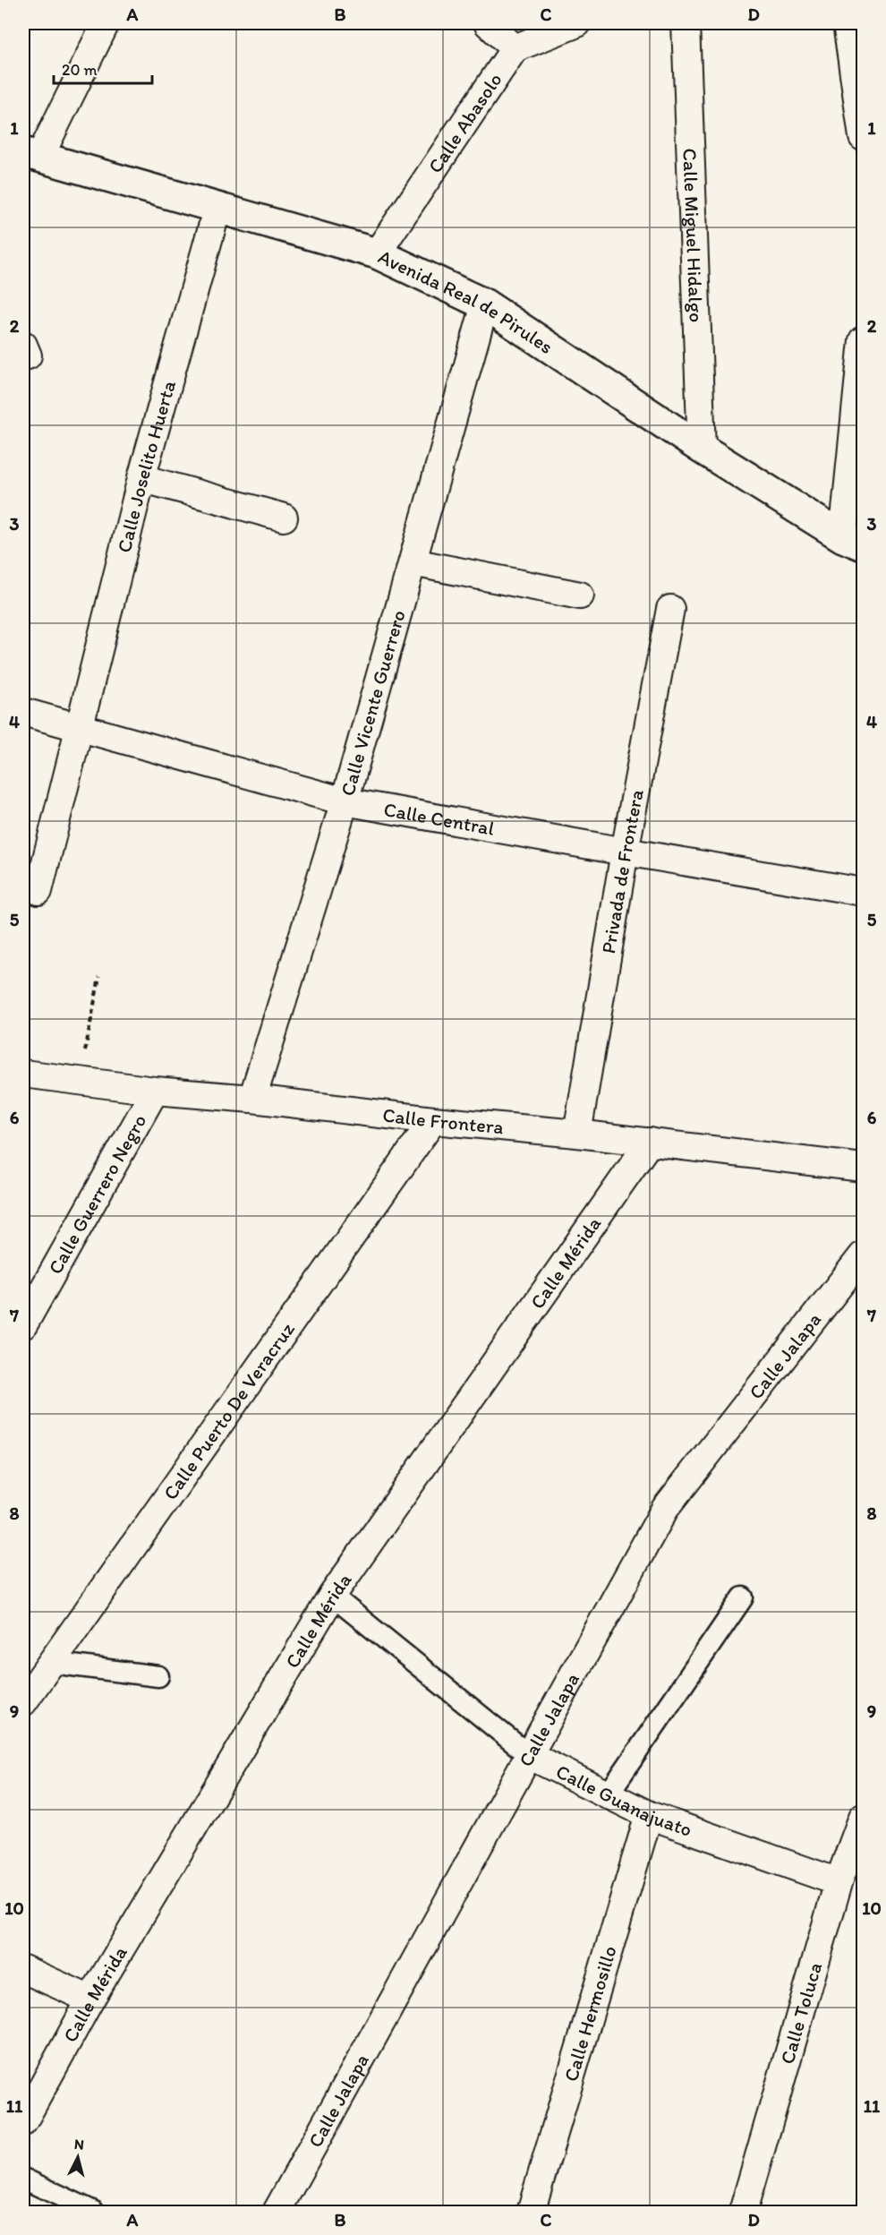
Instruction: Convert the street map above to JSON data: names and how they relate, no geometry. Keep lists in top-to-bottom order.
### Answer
{
  "streets": {
    "street": [
      "Calle Abasolo",
      "Calle Miguel Hidalgo",
      "Avenida Real de Pirules",
      "Calle Joselito Huerta",
      "Calle Vicente Guerrero",
      "Calle Central",
      "Privada de Frontera",
      "Calle Frontera",
      "Calle Guerrero Negro",
      "Calle Mérida",
      "Calle Jalapa",
      "Calle Puerto De Veracruz",
      "Calle Guanajuato",
      "Calle Hermosillo",
      "Calle Toluca"
    ]
  },
  "crossings": [
    ["Calle Abasolo", "Avenida Real de Pirules"],
    ["Calle Miguel Hidalgo", "Avenida Real de Pirules"],
    ["Avenida Real de Pirules", "Calle Joselito Huerta"],
    ["Avenida Real de Pirules", "Calle Vicente Guerrero"],
    ["Calle Joselito Huerta", "Calle Central"],
    ["Calle Vicente Guerrero", "Calle Central"],
    ["Calle Vicente Guerrero", "Calle Frontera"],
    ["Calle Central", "Privada de Frontera"],
    ["Privada de Frontera", "Calle Frontera"],
    ["Calle Frontera", "Calle Guerrero Negro"],
    ["Calle Frontera", "Calle Mérida"],
    ["Calle Frontera", "Calle Puerto De Veracruz"],
    ["Calle Mérida", "Calle Guanajuato"],
    ["Calle Jalapa", "Calle Guanajuato"],
    ["Calle Guanajuato", "Calle Hermosillo"],
    ["Calle Guanajuato", "Calle Toluca"]
  ],
  "scale_bar": "20 m",
  "north": "top",
  "grid": {
    "columns": [
      "A",
      "B",
      "C",
      "D"
    ],
    "rows": [
      "1",
      "2",
      "3",
      "4",
      "5",
      "6",
      "7",
      "8",
      "9",
      "10",
      "11"
    ]
  }
}
